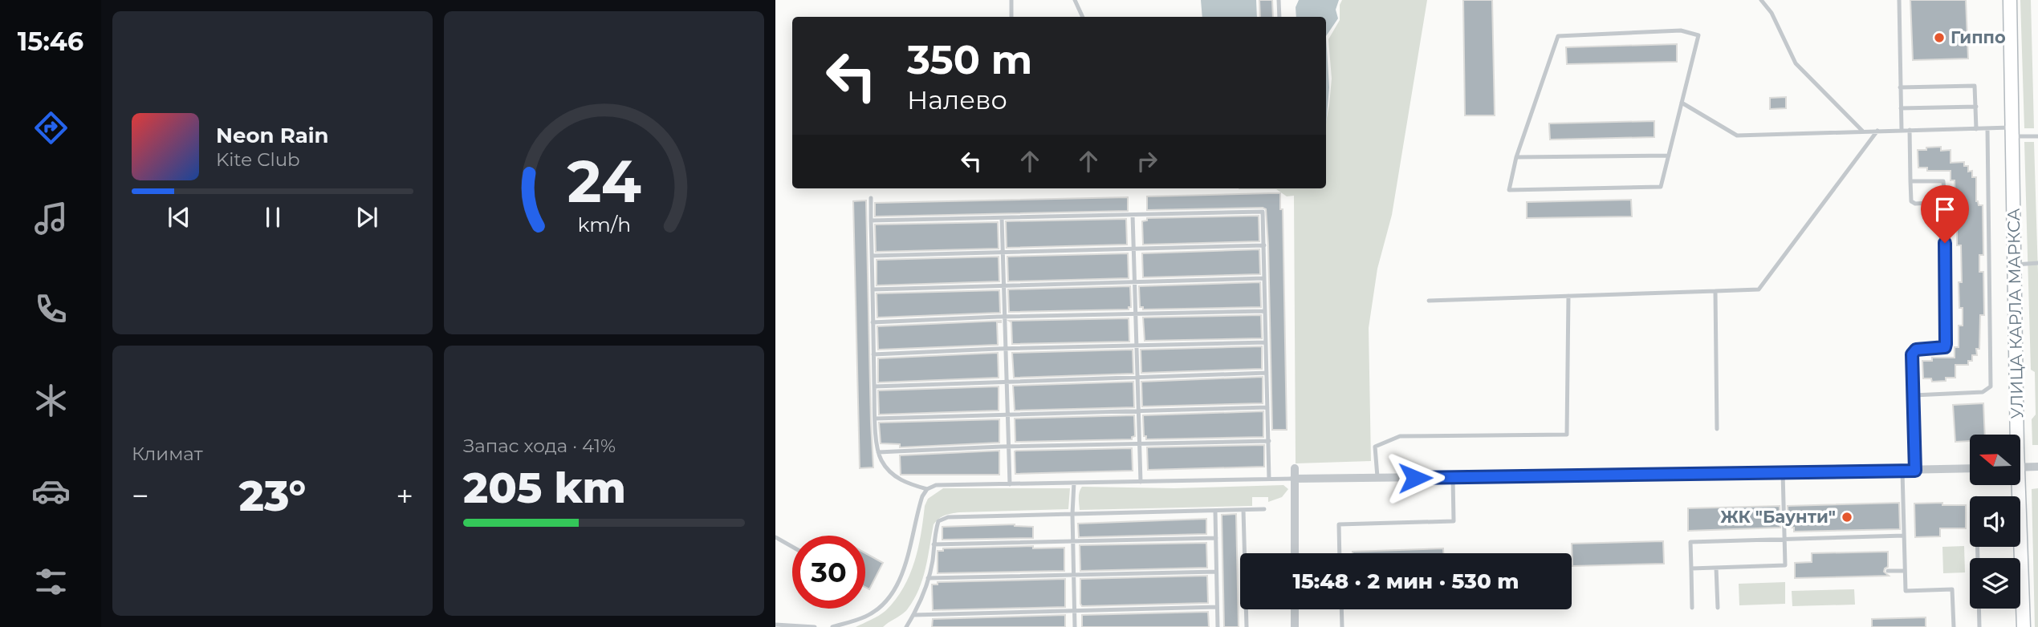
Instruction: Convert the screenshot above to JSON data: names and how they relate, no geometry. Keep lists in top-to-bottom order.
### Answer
{
  "streets": {
    "street": ["УЛИЦА КАРЛА МАРКСА"]
  },
  "places": ["Гиппо", "ЖК \"Баунти\""],
  "north": "left",
  "page": {
    "tabs": "15:46",
    "turn": ["350 m", "Налево"],
    "song": ["Neon Rain", "Kite Club"],
    "tile": [
      "Климат",
      ["Запас хода · 41%", "205 km"]
    ],
    "heat": ["−", "23°", "+"],
    "limit": "30",
    "trip": "15:48 · 2 мин · 530 m",
    "gauge": ["24", "km/h"]
  }
}
